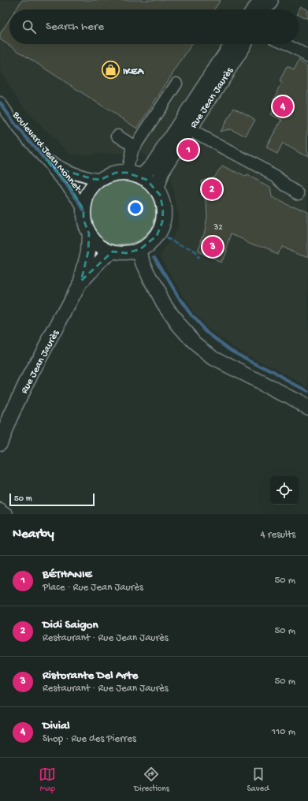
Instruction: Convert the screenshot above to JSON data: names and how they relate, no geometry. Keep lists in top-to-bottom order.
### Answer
{
  "streets": {
    "main road": ["Rue Jean Jaurès"],
    "street": ["Boulevard Jean Monnet"]
  },
  "crossings": [
    ["Rue Jean Jaurès", "Boulevard Jean Monnet"]
  ],
  "places": {
    "shop": ["IKEA"]
  },
  "house_numbers": ["32"],
  "scale_bar": "50 m",
  "page": {
    "search": "Search here",
    "pins": [
      "4",
      "1",
      "2",
      "3"
    ],
    "scale": "50 m",
    "heading": ["Nearby", "4 results"],
    "list": [
      {
        "mark": "1",
        "name": "BÉTHANIE",
        "note": "Place · Rue Jean Jaurès",
        "value": "50 m"
      },
      {
        "mark": "2",
        "name": "Didi Saigon",
        "note": "Restaurant · Rue Jean Jaurès",
        "value": "50 m"
      },
      {
        "mark": "3",
        "name": "Ristorante Del Arte",
        "note": "Restaurant · Rue Jean Jaurès",
        "value": "50 m"
      },
      {
        "mark": "4",
        "name": "Divial",
        "note": "Shop · Rue des Pierres",
        "value": "110 m"
      }
    ],
    "nav": ["Map", "Directions", "Saved"]
  }
}
